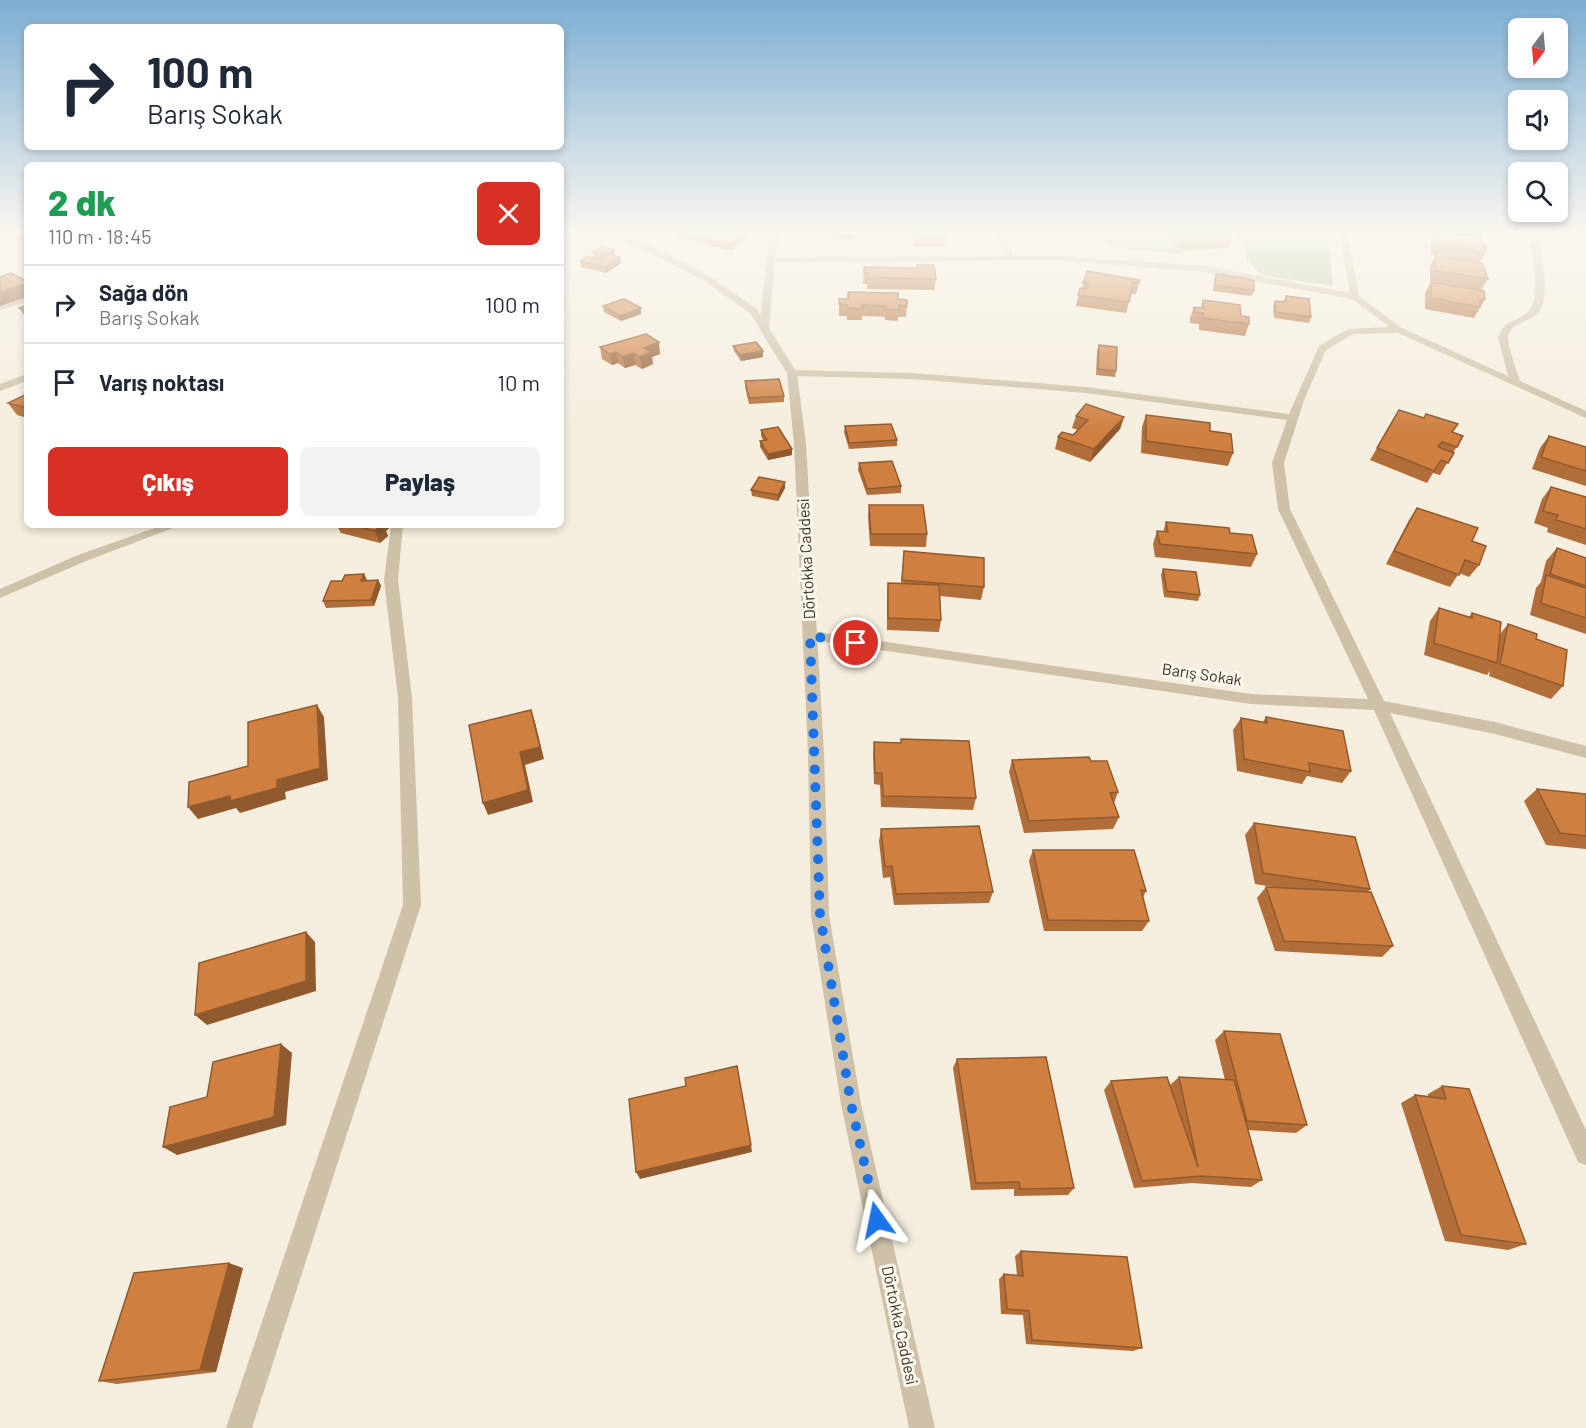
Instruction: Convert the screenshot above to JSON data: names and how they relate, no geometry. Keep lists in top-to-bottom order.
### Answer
{
  "streets": {
    "street": ["Dörtokka Caddesi", "Barış Sokak"]
  },
  "crossings": [
    ["Dörtokka Caddesi", "Barış Sokak"]
  ],
  "north": "bottom",
  "page": {
    "turn": ["100 m", "Barış Sokak"],
    "heading": ["2 dk", "110 m · 18:45"],
    "list": [
      {
        "name": "Sağa dön",
        "note": "Barış Sokak",
        "value": "100 m"
      },
      {
        "name": "Varış noktası",
        "value": "10 m"
      }
    ],
    "buttons": ["Çıkış", "Paylaş"]
  }
}
